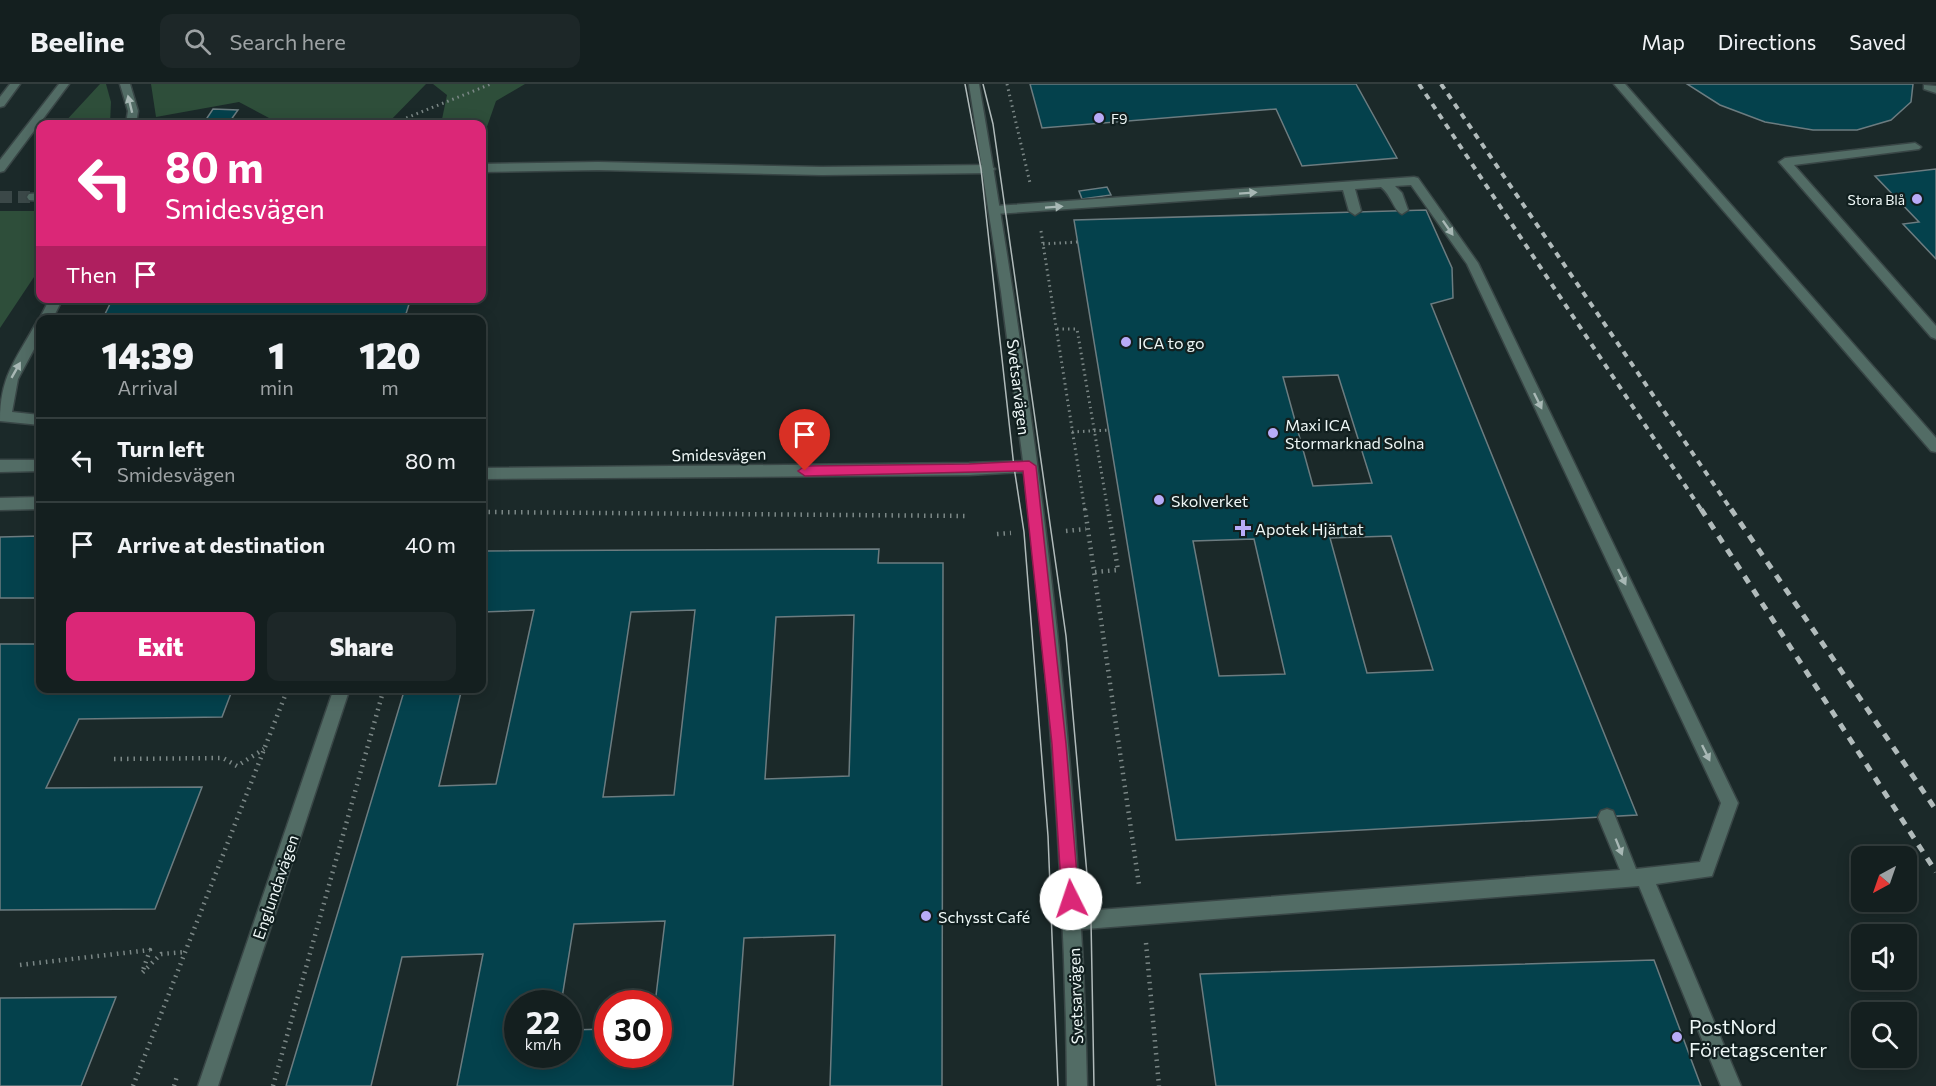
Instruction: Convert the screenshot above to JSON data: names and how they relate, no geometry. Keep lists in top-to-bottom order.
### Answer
{
  "streets": {
    "street": ["Svetsarvägen", "Smidesvägen", "Englundavägen"]
  },
  "crossings": [
    ["Svetsarvägen", "Smidesvägen"]
  ],
  "places": {
    "other": [
      "F9",
      "Stora Blå",
      "ICA to go",
      "Maxi ICA Stormarknad Solna",
      "Skolverket",
      "Schysst Café",
      "PostNord Företagscenter"
    ],
    "health": ["Apotek Hjärtat"]
  },
  "north": "bottom left",
  "page": {
    "header": "Beeline",
    "search": "Search here",
    "nav": ["Map", "Directions", "Saved"],
    "turn": ["80 m", "Smidesvägen"],
    "then": "Then",
    "eta": [
      "14:39",
      "Arrival",
      "1",
      "min",
      "120",
      "m"
    ],
    "list": [
      {
        "name": "Turn left",
        "note": "Smidesvägen",
        "value": "80 m"
      },
      {
        "name": "Arrive at destination",
        "value": "40 m"
      }
    ],
    "buttons": ["Exit", "Share"],
    "speed": "22 km/h",
    "limit": "30"
  }
}
